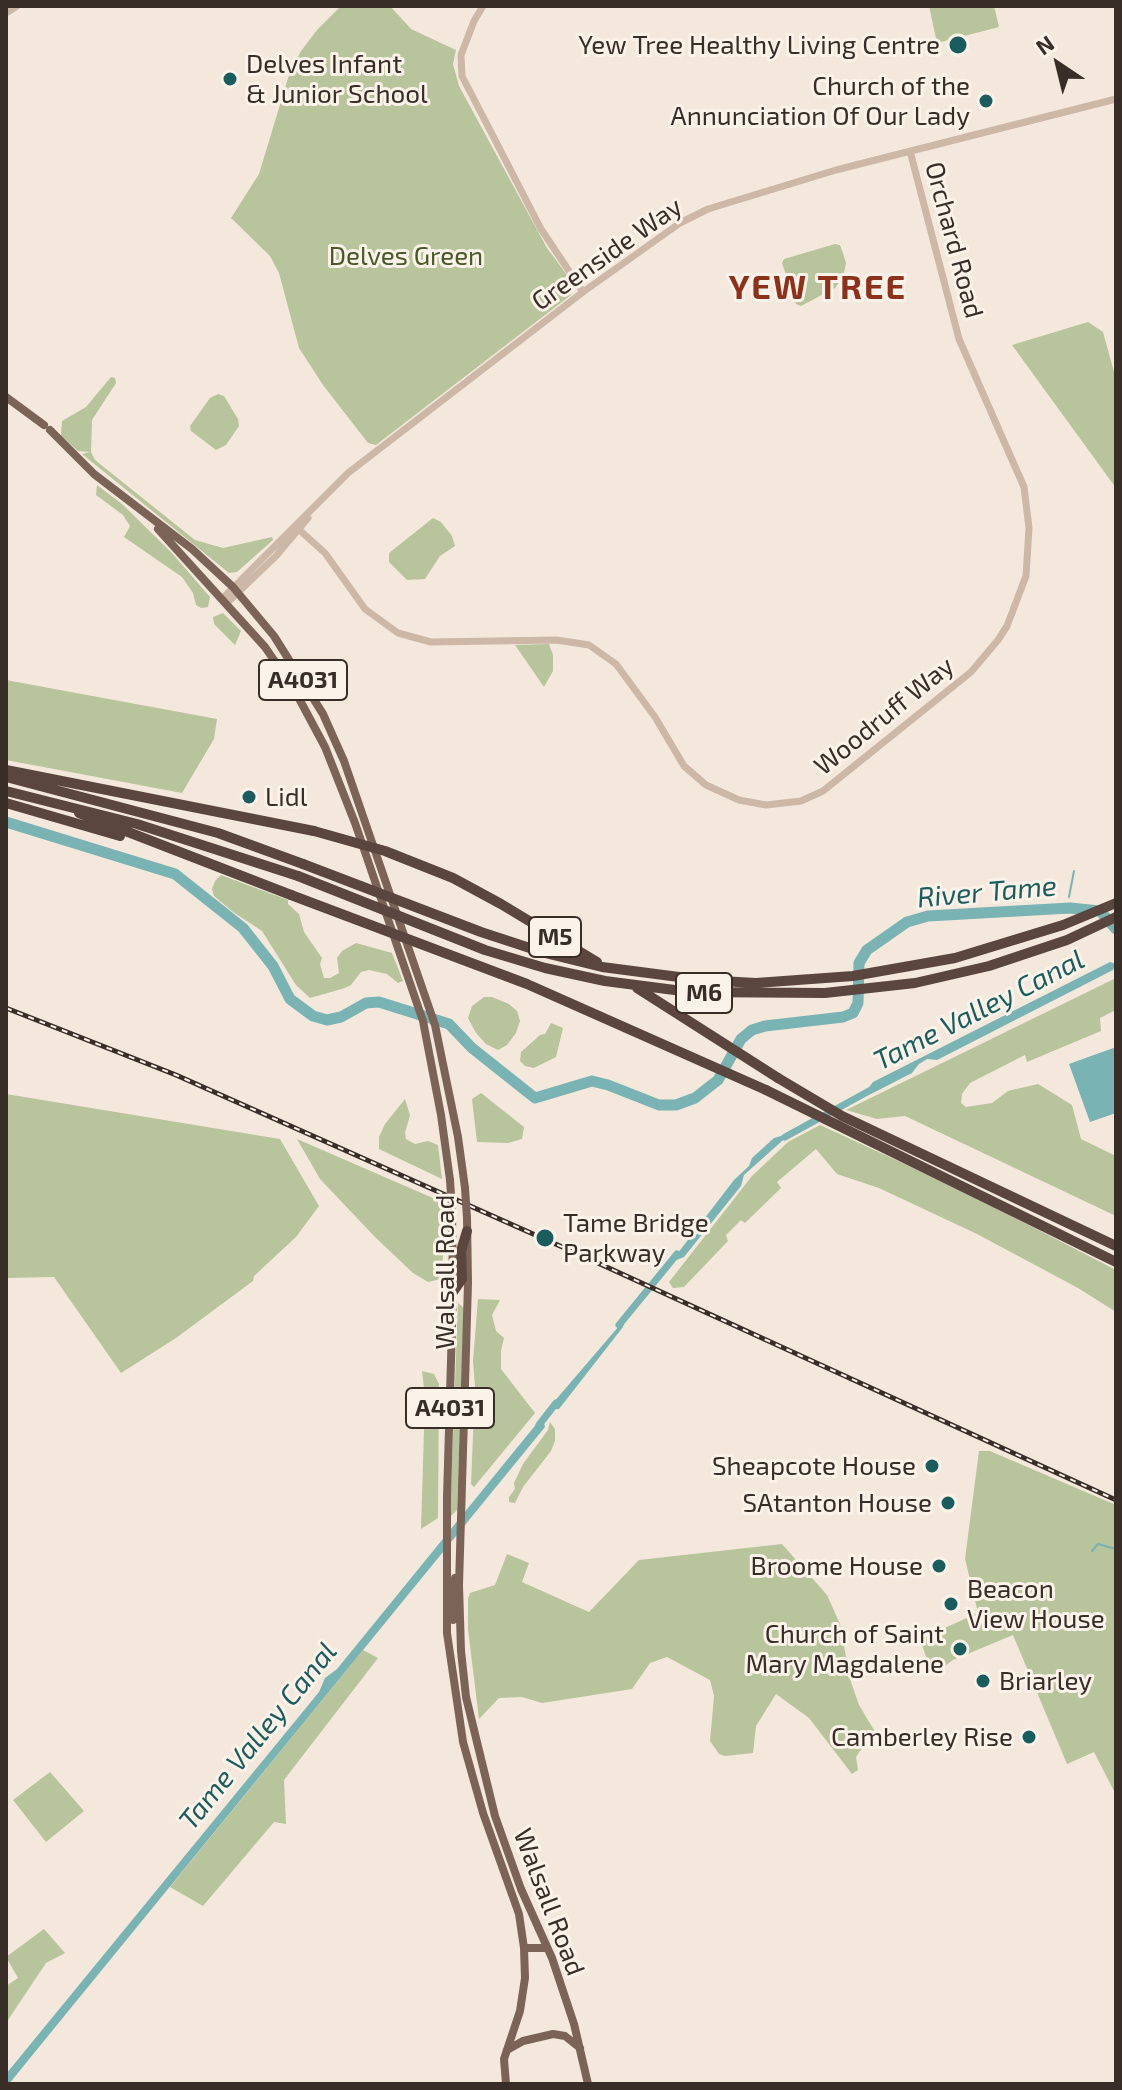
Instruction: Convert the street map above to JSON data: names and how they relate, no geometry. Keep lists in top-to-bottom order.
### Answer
{
  "streets": {
    "highway": ["M5", "M6"],
    "main road": ["A4031", "Walsall Road"],
    "street": ["Orchard Road", "Greenside Way", "Woodruff Way"]
  },
  "crossings": [
    ["Orchard Road", "Greenside Way"],
    ["Orchard Road", "Woodruff Way"],
    ["Greenside Way", "A4031"],
    ["Greenside Way", "Woodruff Way"],
    ["Greenside Way", "Walsall Road"],
    ["A4031", "Walsall Road"],
    ["M5", "M6"]
  ],
  "districts": ["YEW TREE"],
  "water": ["River Tame", "Tame Valley Canal"],
  "parks": ["Delves Green"],
  "places": [
    "Yew Tree Healthy Living Centre",
    "Delves Infant & Junior School",
    "Church of the Annunciation Of Our Lady",
    "Lidl",
    "Tame Bridge Parkway",
    "Sheapcote House",
    "SAtanton House",
    "Broome House",
    "Beacon View House",
    "Church of Saint Mary Magdalene",
    "Briarley",
    "Camberley Rise"
  ],
  "north": "top left"
}
